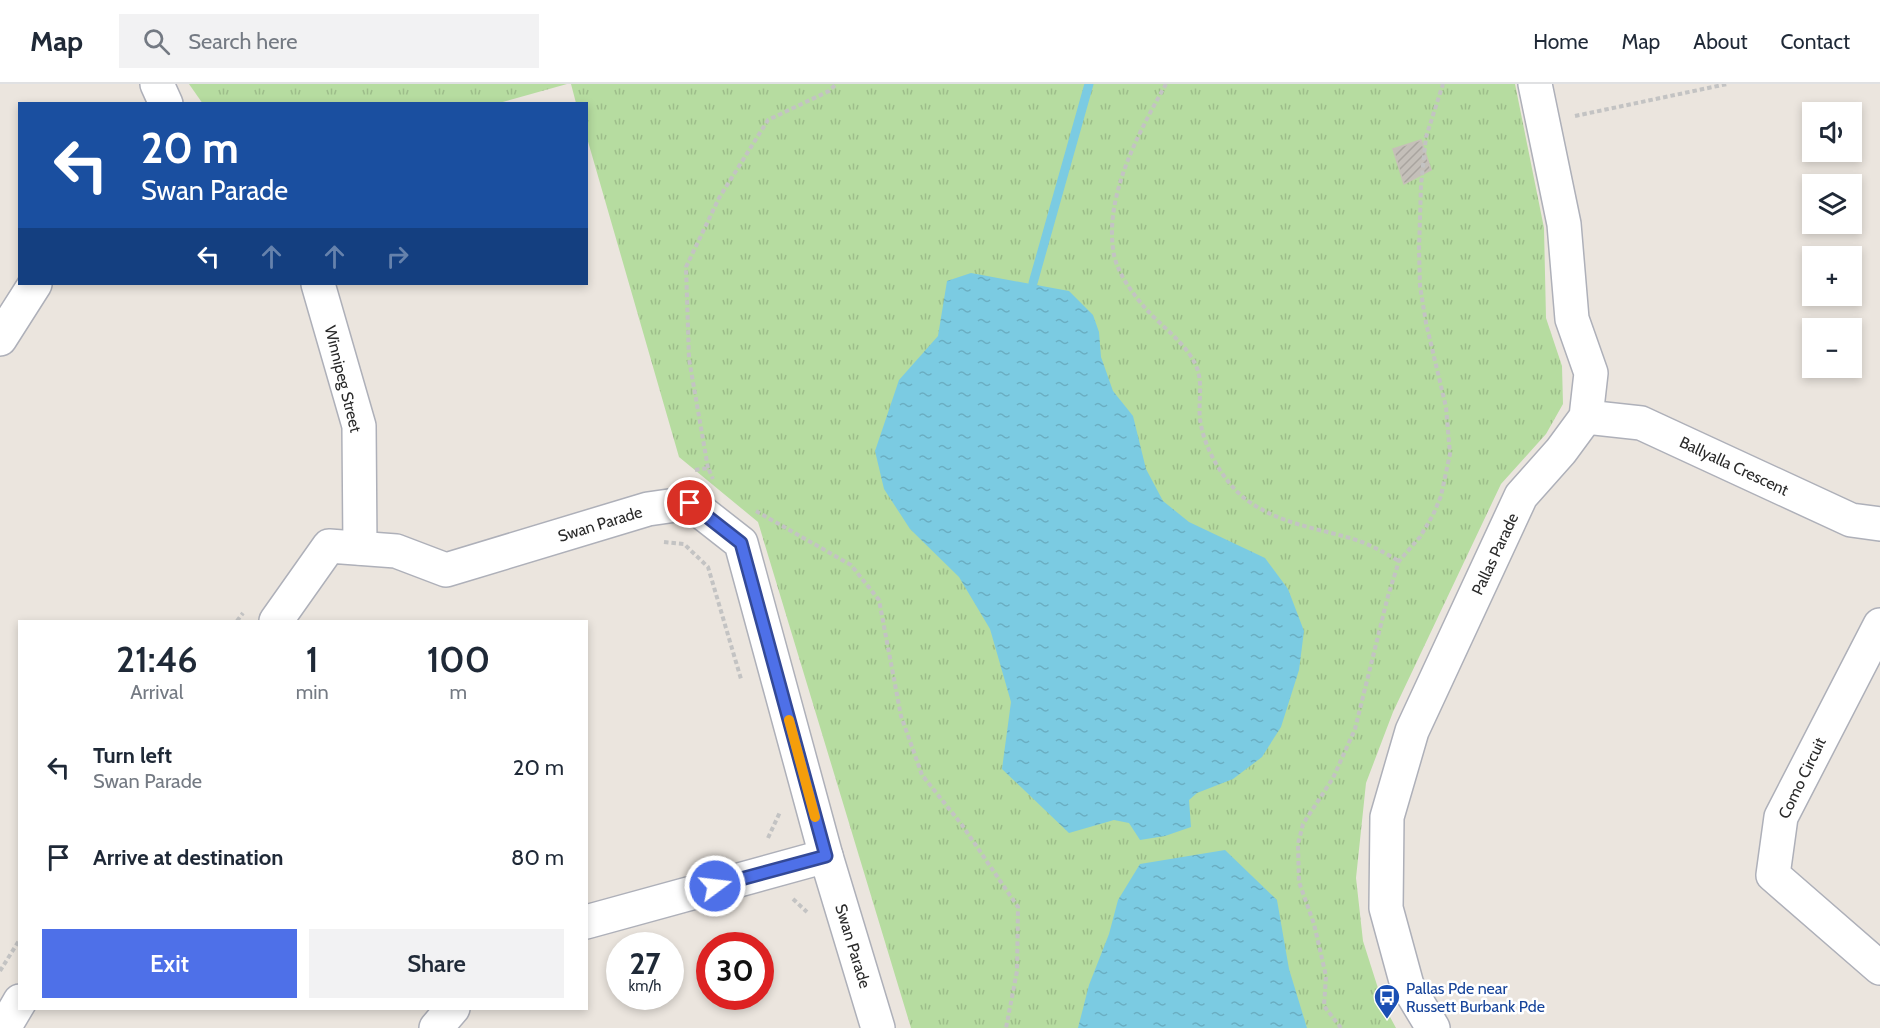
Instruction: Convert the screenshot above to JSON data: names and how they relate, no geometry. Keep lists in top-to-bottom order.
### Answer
{
  "streets": {
    "street": [
      "Winnipeg Street",
      "Ballyalla Crescent",
      "Swan Parade",
      "Pallas Parade",
      "Como Circuit"
    ]
  },
  "crossings": [
    ["Winnipeg Street", "Swan Parade"],
    ["Ballyalla Crescent", "Pallas Parade"]
  ],
  "places": {
    "bus stop": ["Pallas Pde near Russett Burbank Pde"]
  },
  "page": {
    "header": "Map",
    "search": "Search here",
    "nav": [
      "Home",
      "Map",
      "About",
      "Contact"
    ],
    "map_buttons": ["+", "−"],
    "turn": ["20 m", "Swan Parade"],
    "eta": [
      "21:46",
      "Arrival",
      "1",
      "min",
      "100",
      "m"
    ],
    "list": [
      {
        "name": "Turn left",
        "note": "Swan Parade",
        "value": "20 m"
      },
      {
        "name": "Arrive at destination",
        "value": "80 m"
      }
    ],
    "buttons": ["Exit", "Share"],
    "speed": "27 km/h",
    "limit": "30"
  }
}
